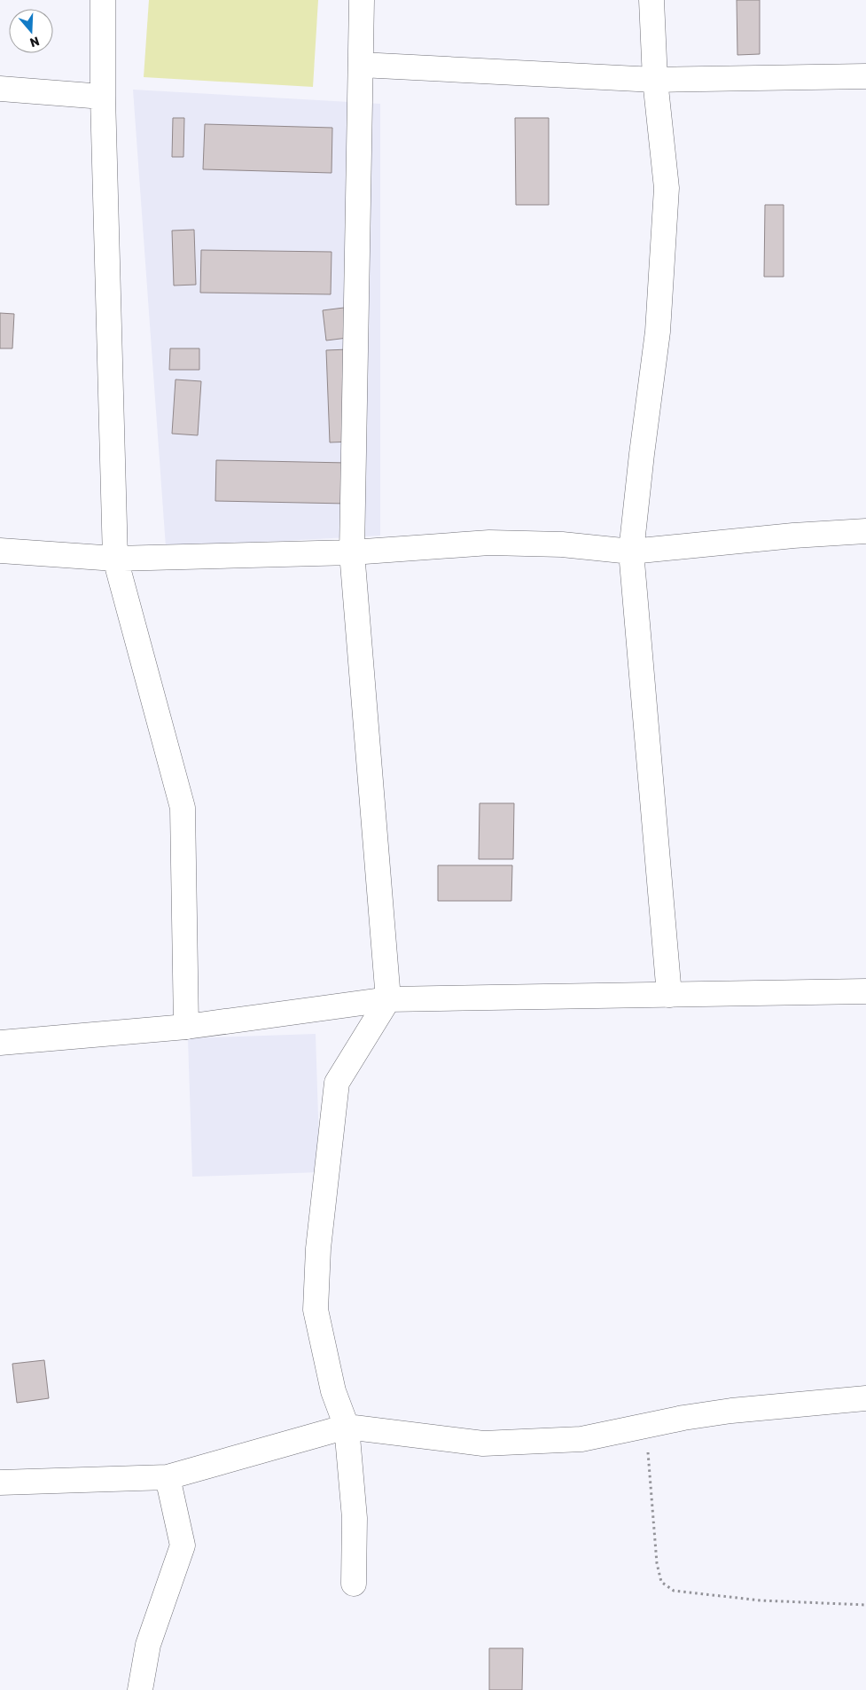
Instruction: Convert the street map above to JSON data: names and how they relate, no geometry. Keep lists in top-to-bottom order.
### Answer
{
  "north": "bottom"
}
